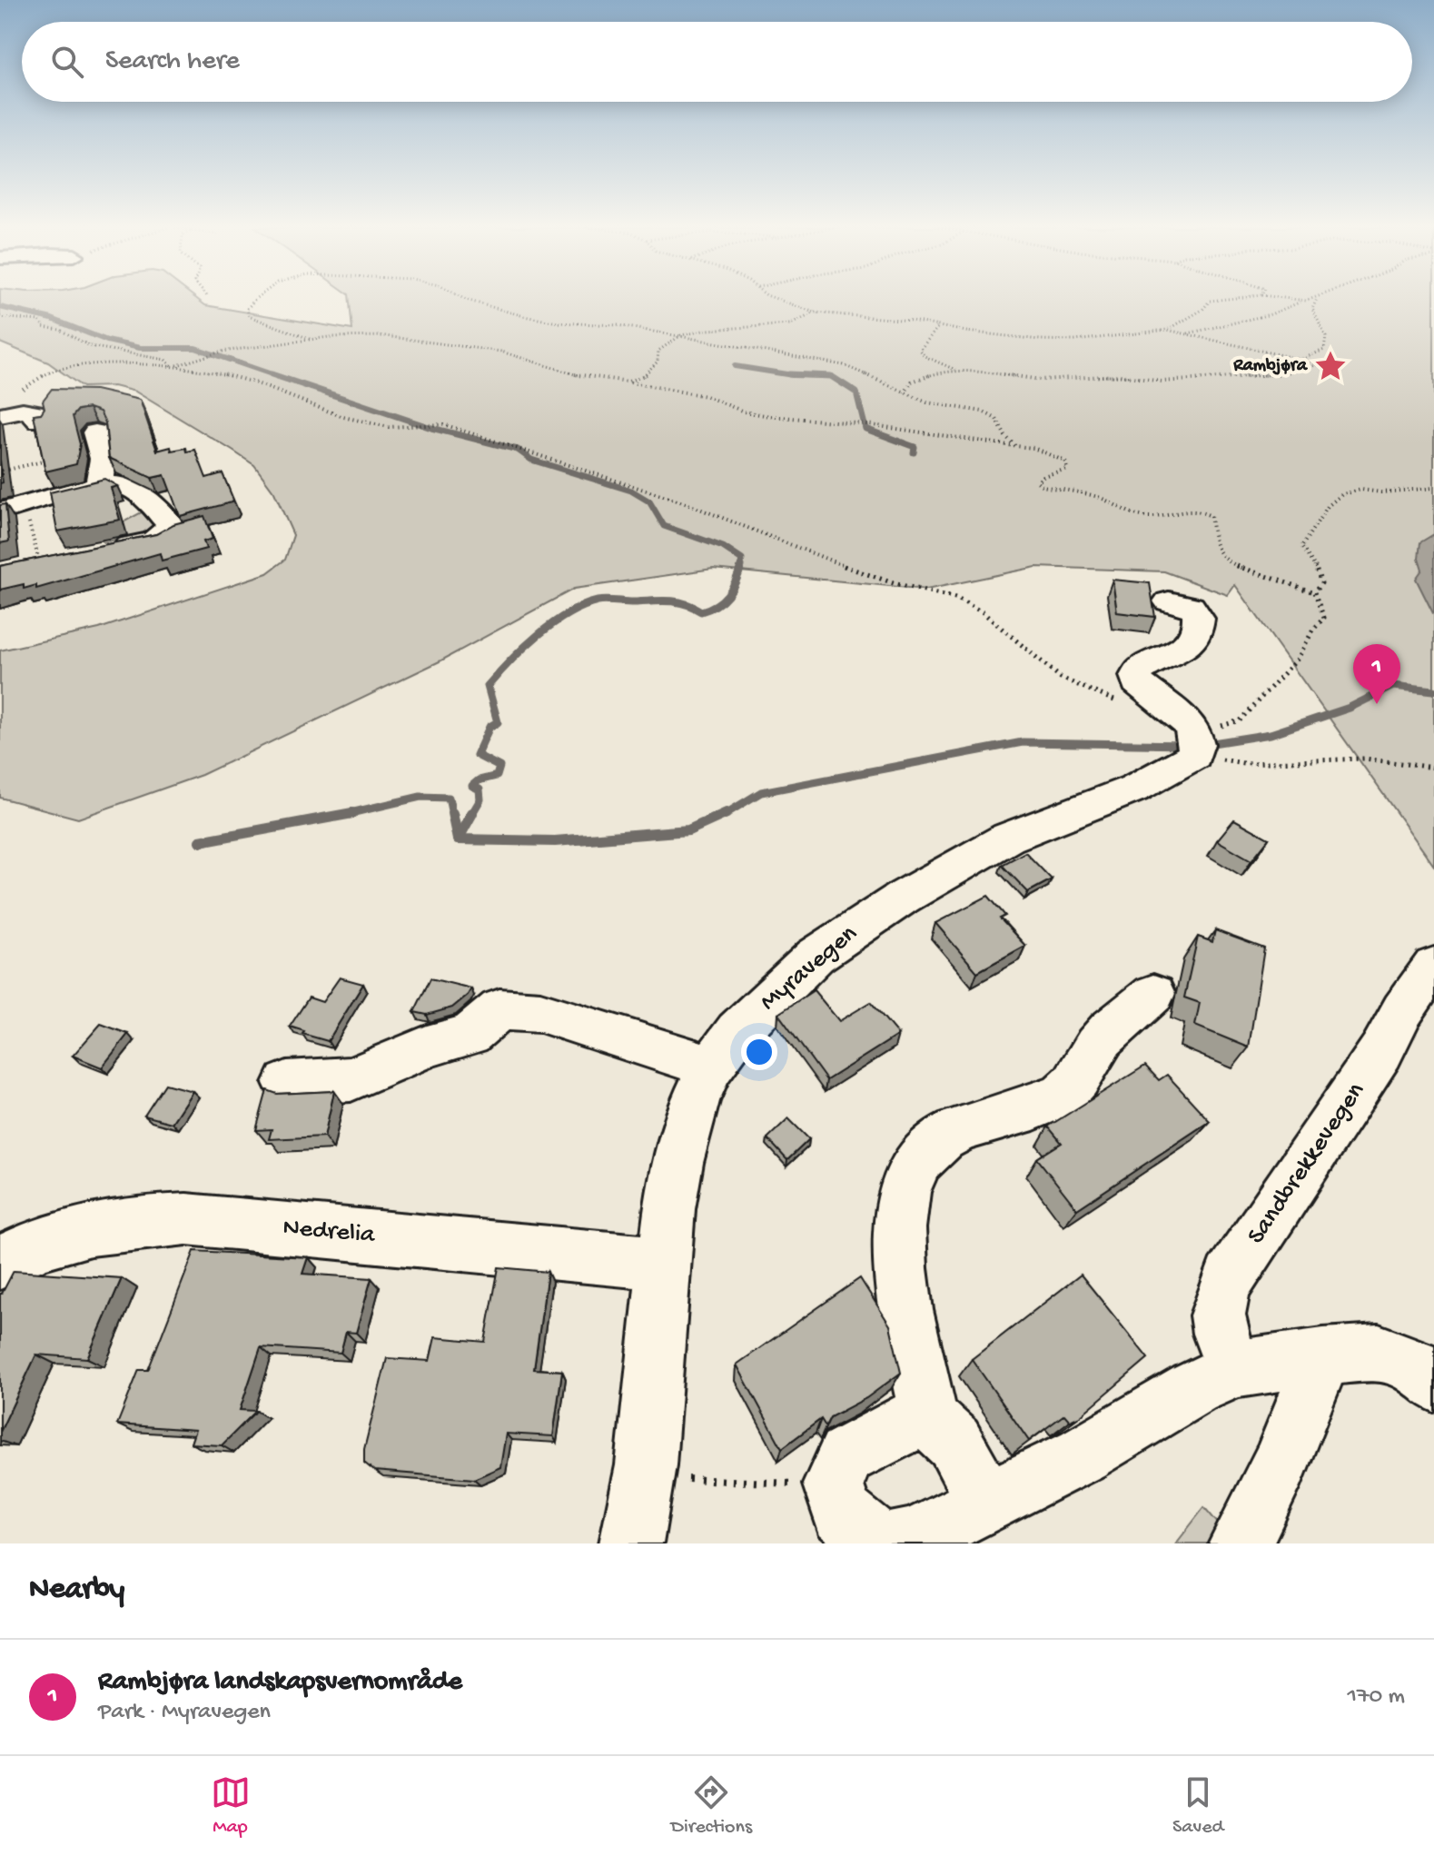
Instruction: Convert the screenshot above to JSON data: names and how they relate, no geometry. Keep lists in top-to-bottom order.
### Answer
{
  "streets": {
    "street": ["Myravegen", "Sandbrekkevegen", "Nedrelia"]
  },
  "crossings": [
    ["Myravegen", "Nedrelia"]
  ],
  "places": {
    "place": ["Rambjøra"]
  },
  "page": {
    "search": "Search here",
    "pins": "1",
    "heading": "Nearby",
    "list": [
      {
        "mark": "1",
        "name": "Rambjøra landskapsvernområde",
        "note": "Park · Myravegen",
        "value": "170 m"
      }
    ],
    "nav": ["Map", "Directions", "Saved"]
  }
}
